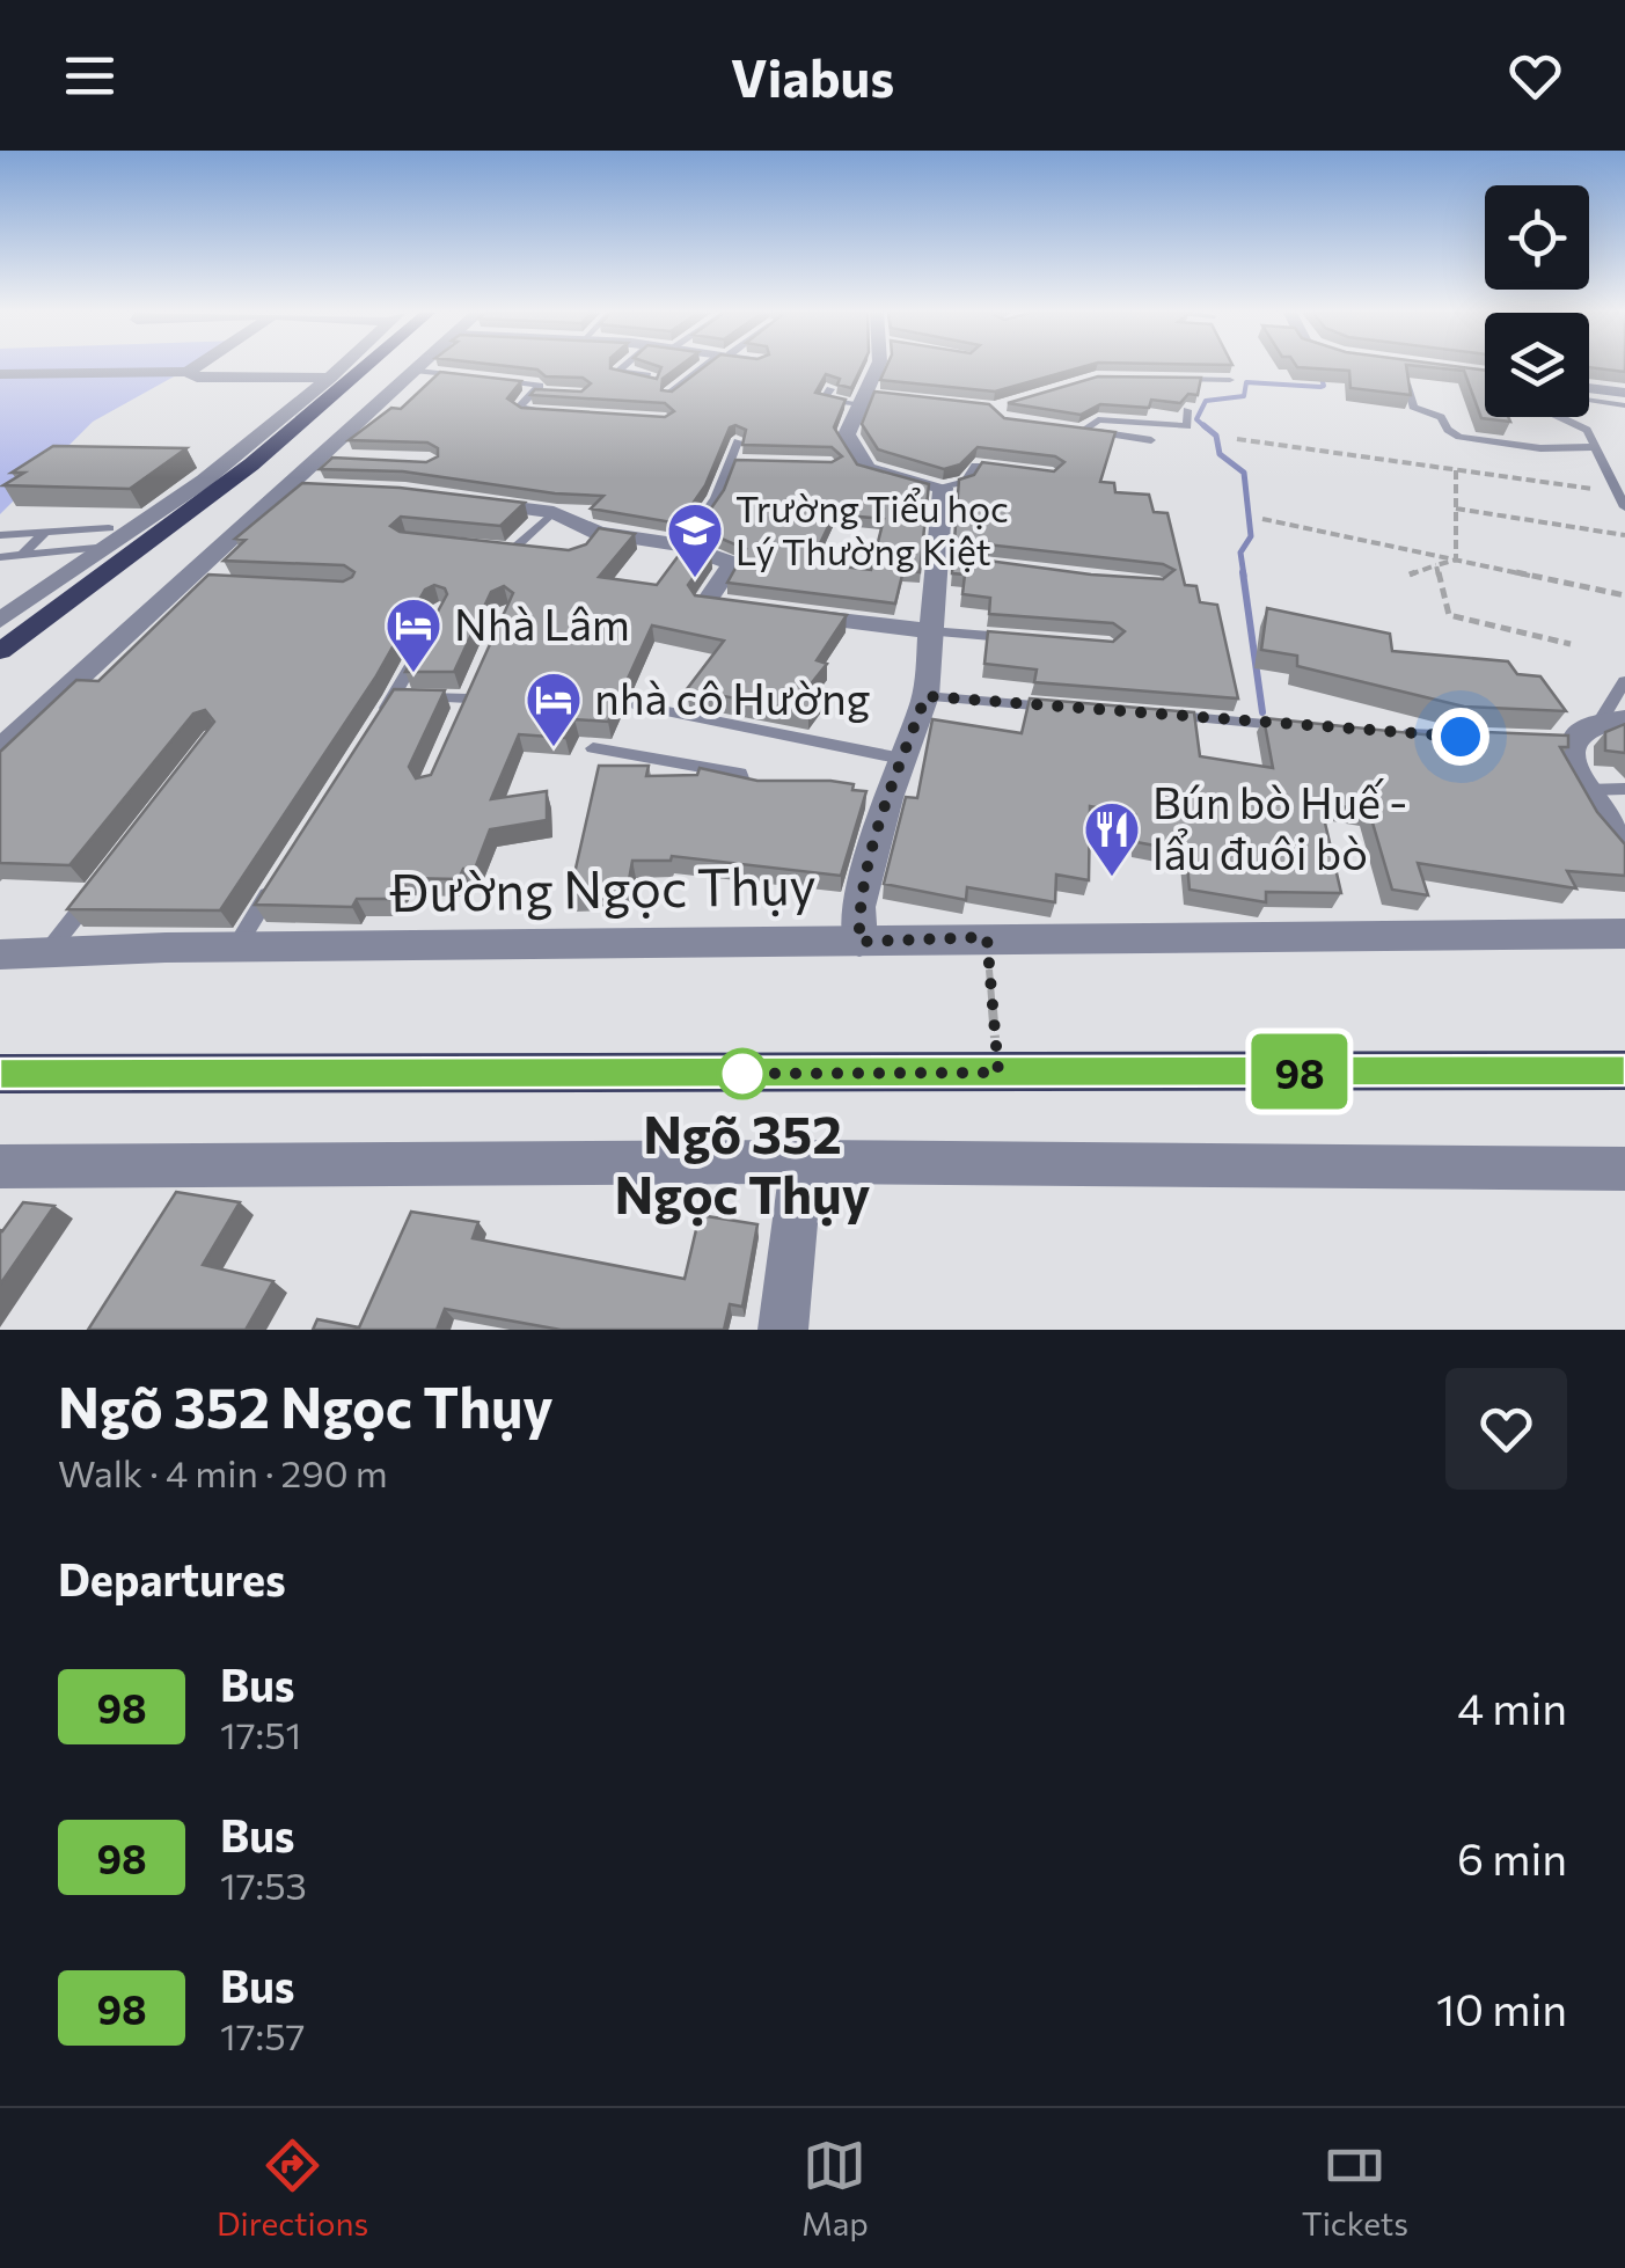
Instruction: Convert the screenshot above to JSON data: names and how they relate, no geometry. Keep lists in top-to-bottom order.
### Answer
{
  "streets": {
    "street": ["Đường Ngọc Thụy"]
  },
  "places": {
    "school or university": ["Trường Tiểu học Lý Thường Kiệt"],
    "hotel": ["Nhà Lâm", "nhà cô Hường"],
    "restaurant": ["Bún bò Huế - lẩu đuôi bò"],
    "other": ["Ngõ 352 Ngọc Thụy"]
  },
  "lines": ["bus line 98"],
  "page": {
    "header": "Viabus",
    "on_map": "98",
    "heading": [
      ["Ngõ 352 Ngọc Thụy", "Walk · 4 min · 290 m"],
      "Departures"
    ],
    "list": [
      {
        "mark": "98",
        "name": "Bus",
        "note": "17:51",
        "value": "4 min"
      },
      {
        "mark": "98",
        "name": "Bus",
        "note": "17:53",
        "value": "6 min"
      },
      {
        "mark": "98",
        "name": "Bus",
        "note": "17:57",
        "value": "10 min"
      }
    ],
    "tabs": ["Directions", "Map", "Tickets"]
  }
}
